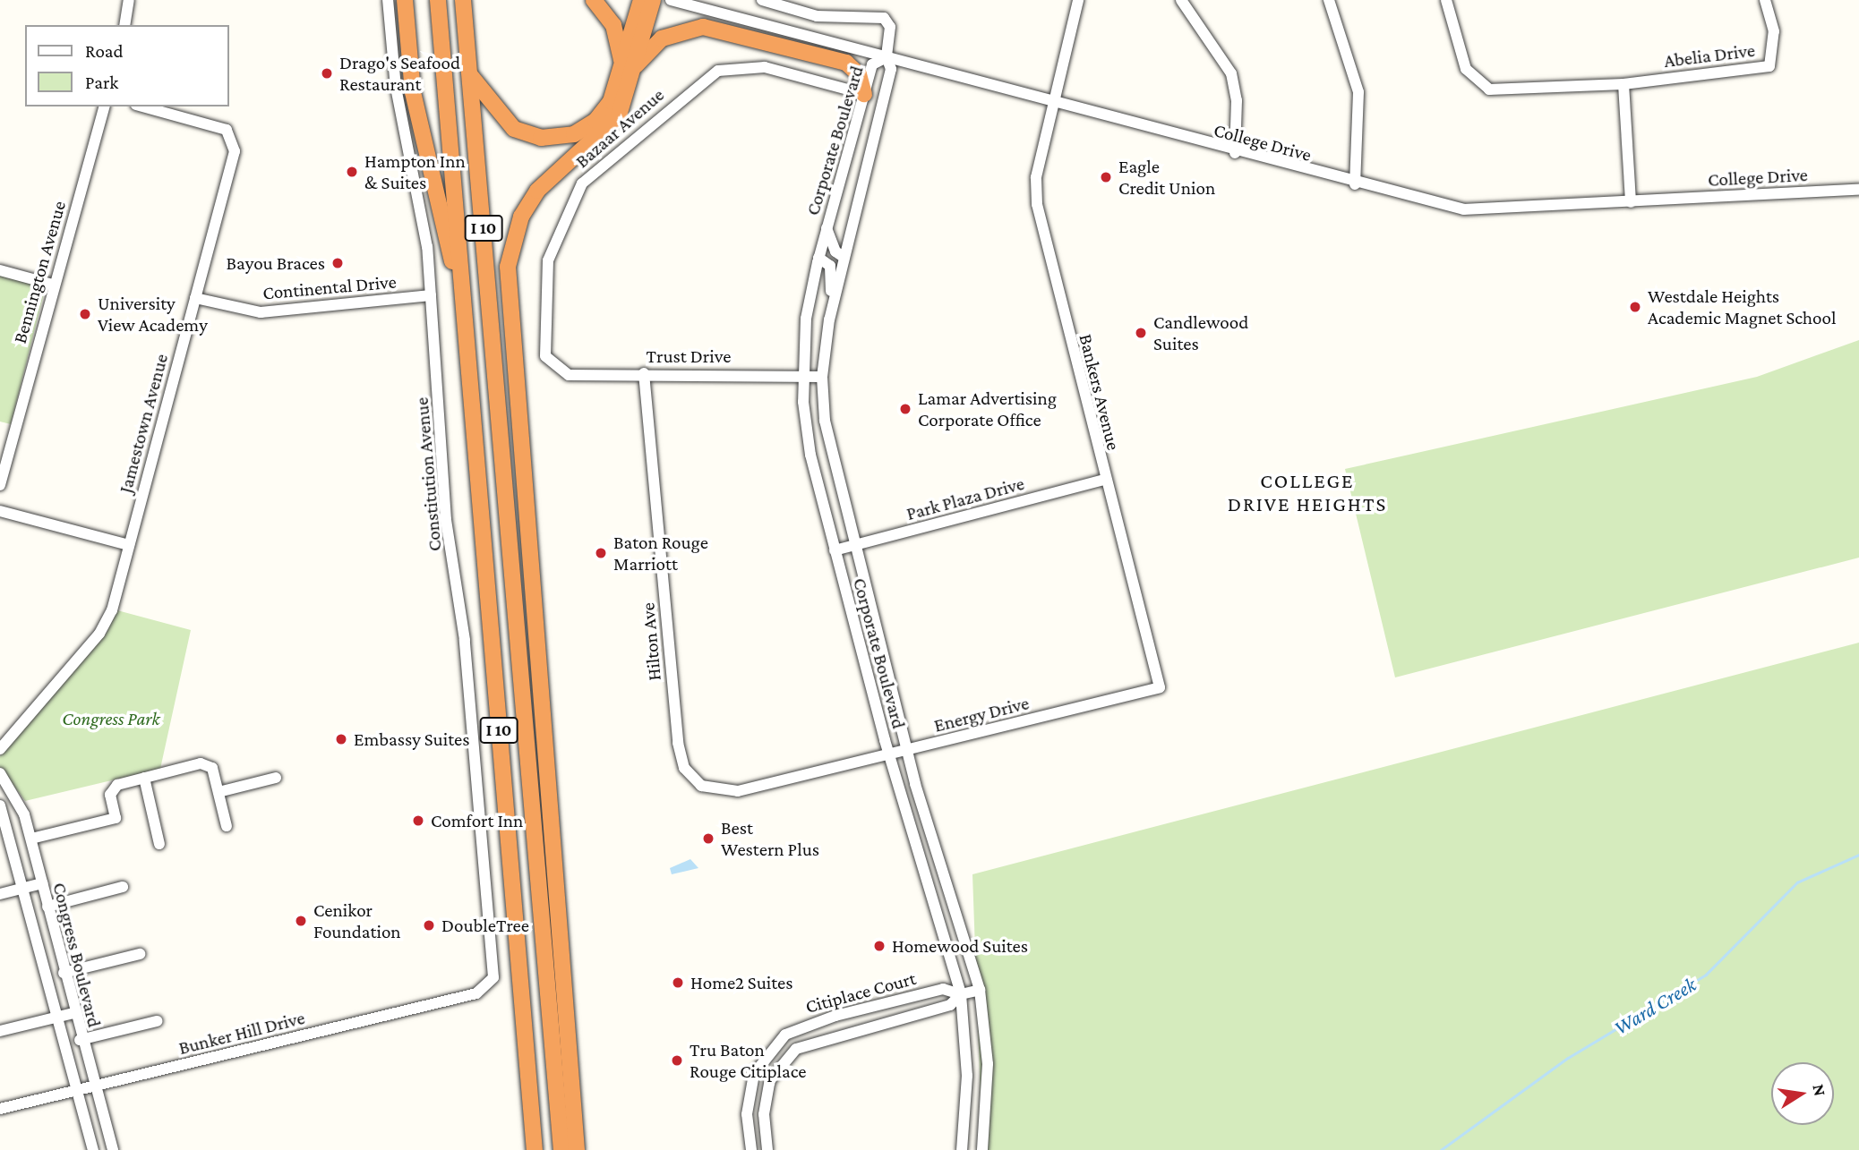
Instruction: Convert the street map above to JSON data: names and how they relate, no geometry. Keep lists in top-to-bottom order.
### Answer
{
  "streets": {
    "highway": ["I 10"],
    "street": [
      "Abelia Drive",
      "Bazaar Avenue",
      "Corporate Boulevard",
      "College Drive",
      "Bennington Avenue",
      "Continental Drive",
      "Trust Drive",
      "Bankers Avenue",
      "Jamestown Avenue",
      "Constitution Avenue",
      "Park Plaza Drive",
      "Hilton Ave",
      "Energy Drive",
      "Congress Boulevard",
      "Citiplace Court",
      "Bunker Hill Drive"
    ]
  },
  "crossings": [
    ["Bazaar Avenue", "Corporate Boulevard"],
    ["Bazaar Avenue", "Trust Drive"],
    ["Corporate Boulevard", "College Drive"],
    ["Corporate Boulevard", "Trust Drive"],
    ["Corporate Boulevard", "Park Plaza Drive"],
    ["Corporate Boulevard", "Energy Drive"],
    ["Corporate Boulevard", "Citiplace Court"],
    ["College Drive", "Bankers Avenue"],
    ["Continental Drive", "Jamestown Avenue"],
    ["Continental Drive", "Constitution Avenue"],
    ["Trust Drive", "Hilton Ave"],
    ["Bankers Avenue", "Park Plaza Drive"],
    ["Bankers Avenue", "Energy Drive"],
    ["Constitution Avenue", "Bunker Hill Drive"],
    ["Hilton Ave", "Energy Drive"],
    ["Congress Boulevard", "Bunker Hill Drive"]
  ],
  "districts": ["COLLEGE DRIVE HEIGHTS"],
  "water": ["Ward Creek"],
  "parks": ["Congress Park"],
  "places": [
    "Drago's Seafood Restaurant",
    "Hampton Inn & Suites",
    "Eagle Credit Union",
    "Bayou Braces",
    "Westdale Heights Academic Magnet School",
    "University View Academy",
    "Candlewood Suites",
    "Lamar Advertising Corporate Office",
    "Baton Rouge Marriott",
    "Embassy Suites",
    "Comfort Inn",
    "Best Western Plus",
    "Cenikor Foundation",
    "DoubleTree",
    "Homewood Suites",
    "Home2 Suites",
    "Tru Baton Rouge Citiplace"
  ],
  "legend": ["Road", "Park"],
  "north": "right"
}
